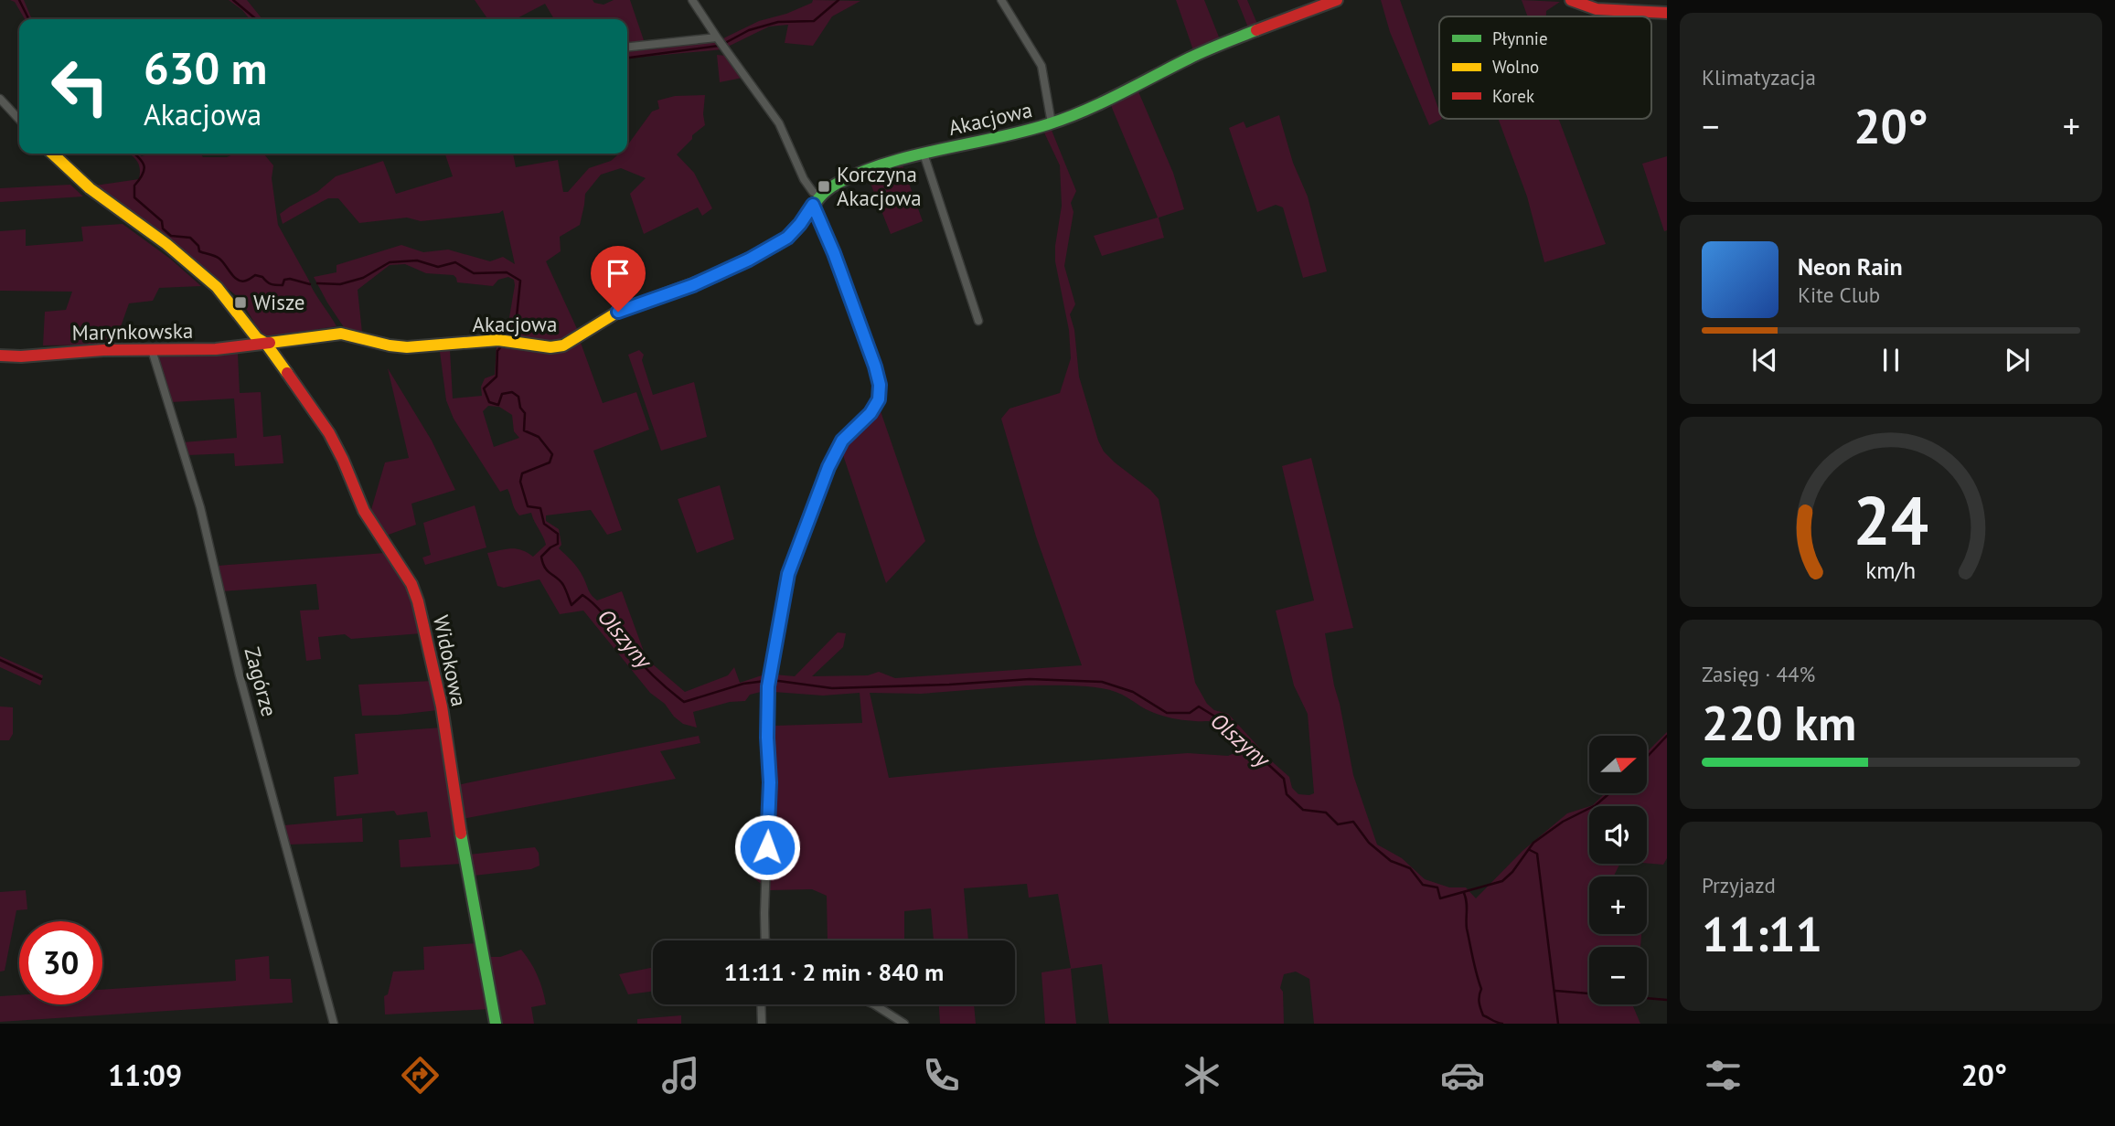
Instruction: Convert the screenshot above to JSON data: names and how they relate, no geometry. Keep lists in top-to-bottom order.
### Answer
{
  "streets": {
    "street": [
      "Akacjowa",
      "Marynkowska",
      "Widokowa",
      "Zagórze"
    ]
  },
  "crossings": [
    ["Akacjowa", "Marynkowska"],
    ["Akacjowa", "Widokowa"],
    ["Marynkowska", "Widokowa"],
    ["Marynkowska", "Zagórze"]
  ],
  "water": ["Olszyny"],
  "places": {
    "transit": ["Korczyna Akacjowa", "Wisze"]
  },
  "legend": ["Płynnie", "Wolno", "Korek"],
  "north": "right",
  "page": {
    "tile": [
      "Klimatyzacja",
      ["Zasięg · 44%", "220 km"],
      ["Przyjazd", "11:11"]
    ],
    "turn": ["630 m", "Akacjowa"],
    "heat": ["−", "20°", "+"],
    "song": ["Neon Rain", "Kite Club"],
    "map_buttons": ["+", "−"],
    "limit": "30",
    "trip": "11:11 · 2 min · 840 m",
    "tabs": ["11:09", "20°"],
    "gauge": ["24", "km/h"]
  }
}
